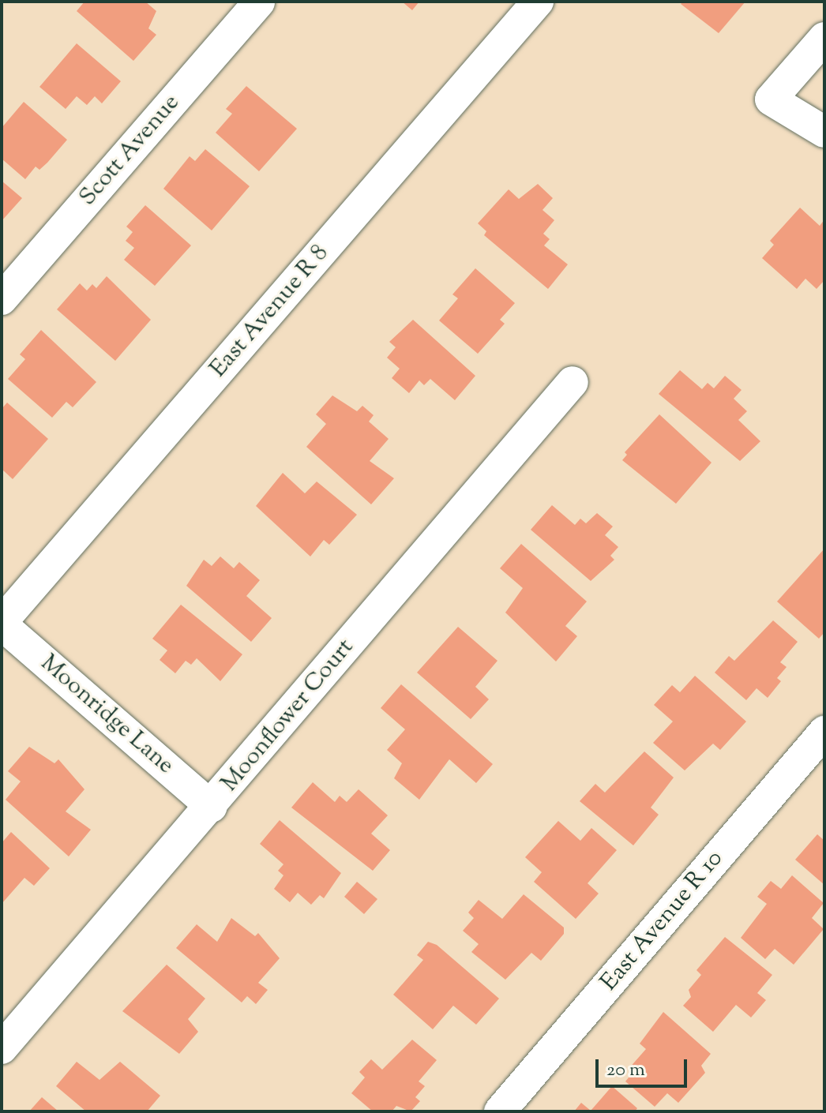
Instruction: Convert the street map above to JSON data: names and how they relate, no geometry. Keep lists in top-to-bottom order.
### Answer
{
  "streets": {
    "street": [
      "Scott Avenue",
      "East Avenue R 8",
      "Moonridge Lane",
      "Moonflower Court",
      "East Avenue R 10"
    ]
  },
  "crossings": [
    ["East Avenue R 8", "Moonridge Lane"],
    ["Moonridge Lane", "Moonflower Court"]
  ],
  "scale_bar": "20 m"
}
